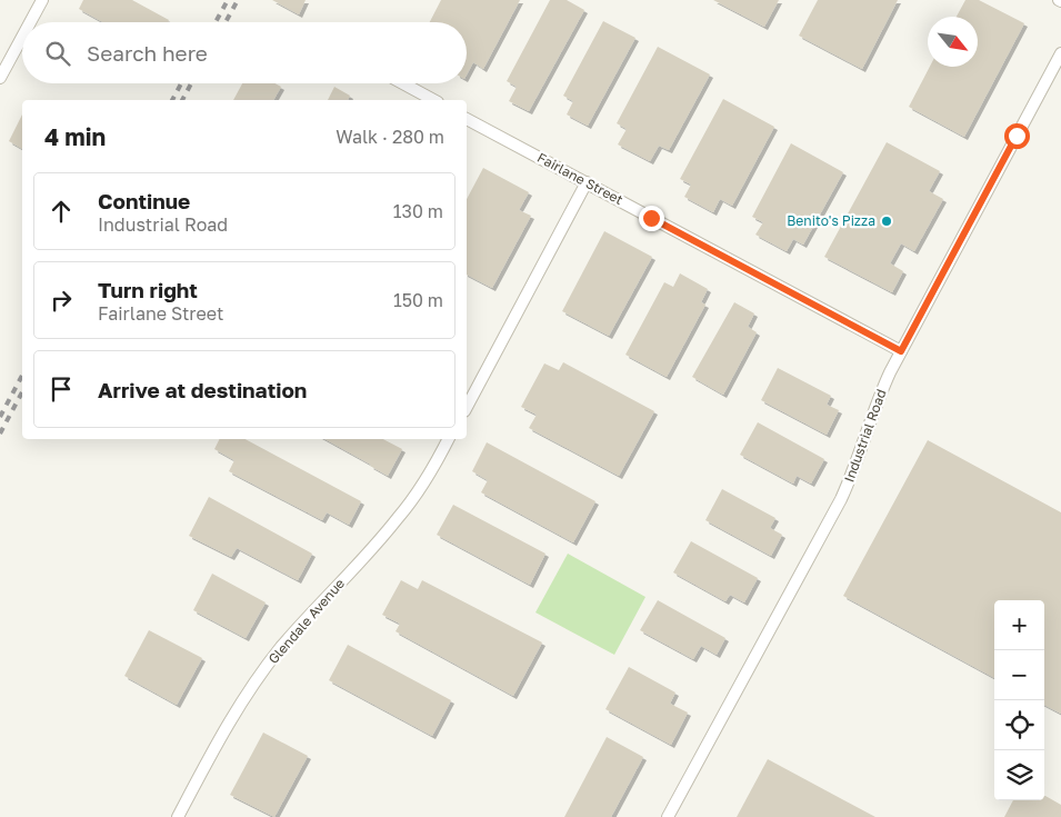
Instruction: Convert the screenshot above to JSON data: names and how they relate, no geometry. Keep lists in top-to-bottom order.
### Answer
{
  "streets": {
    "street": ["Fairlane Street", "Industrial Road", "Glendale Avenue"]
  },
  "crossings": [
    ["Fairlane Street", "Industrial Road"]
  ],
  "places": ["Benito's Pizza"],
  "north": "bottom right",
  "page": {
    "search": "Search here",
    "heading": ["4 min", "Walk · 280 m"],
    "list": [
      ["Continue", "Industrial Road", "130 m"],
      ["Turn right", "Fairlane Street", "150 m"],
      "Arrive at destination"
    ],
    "map_buttons": ["+", "−"]
  }
}
